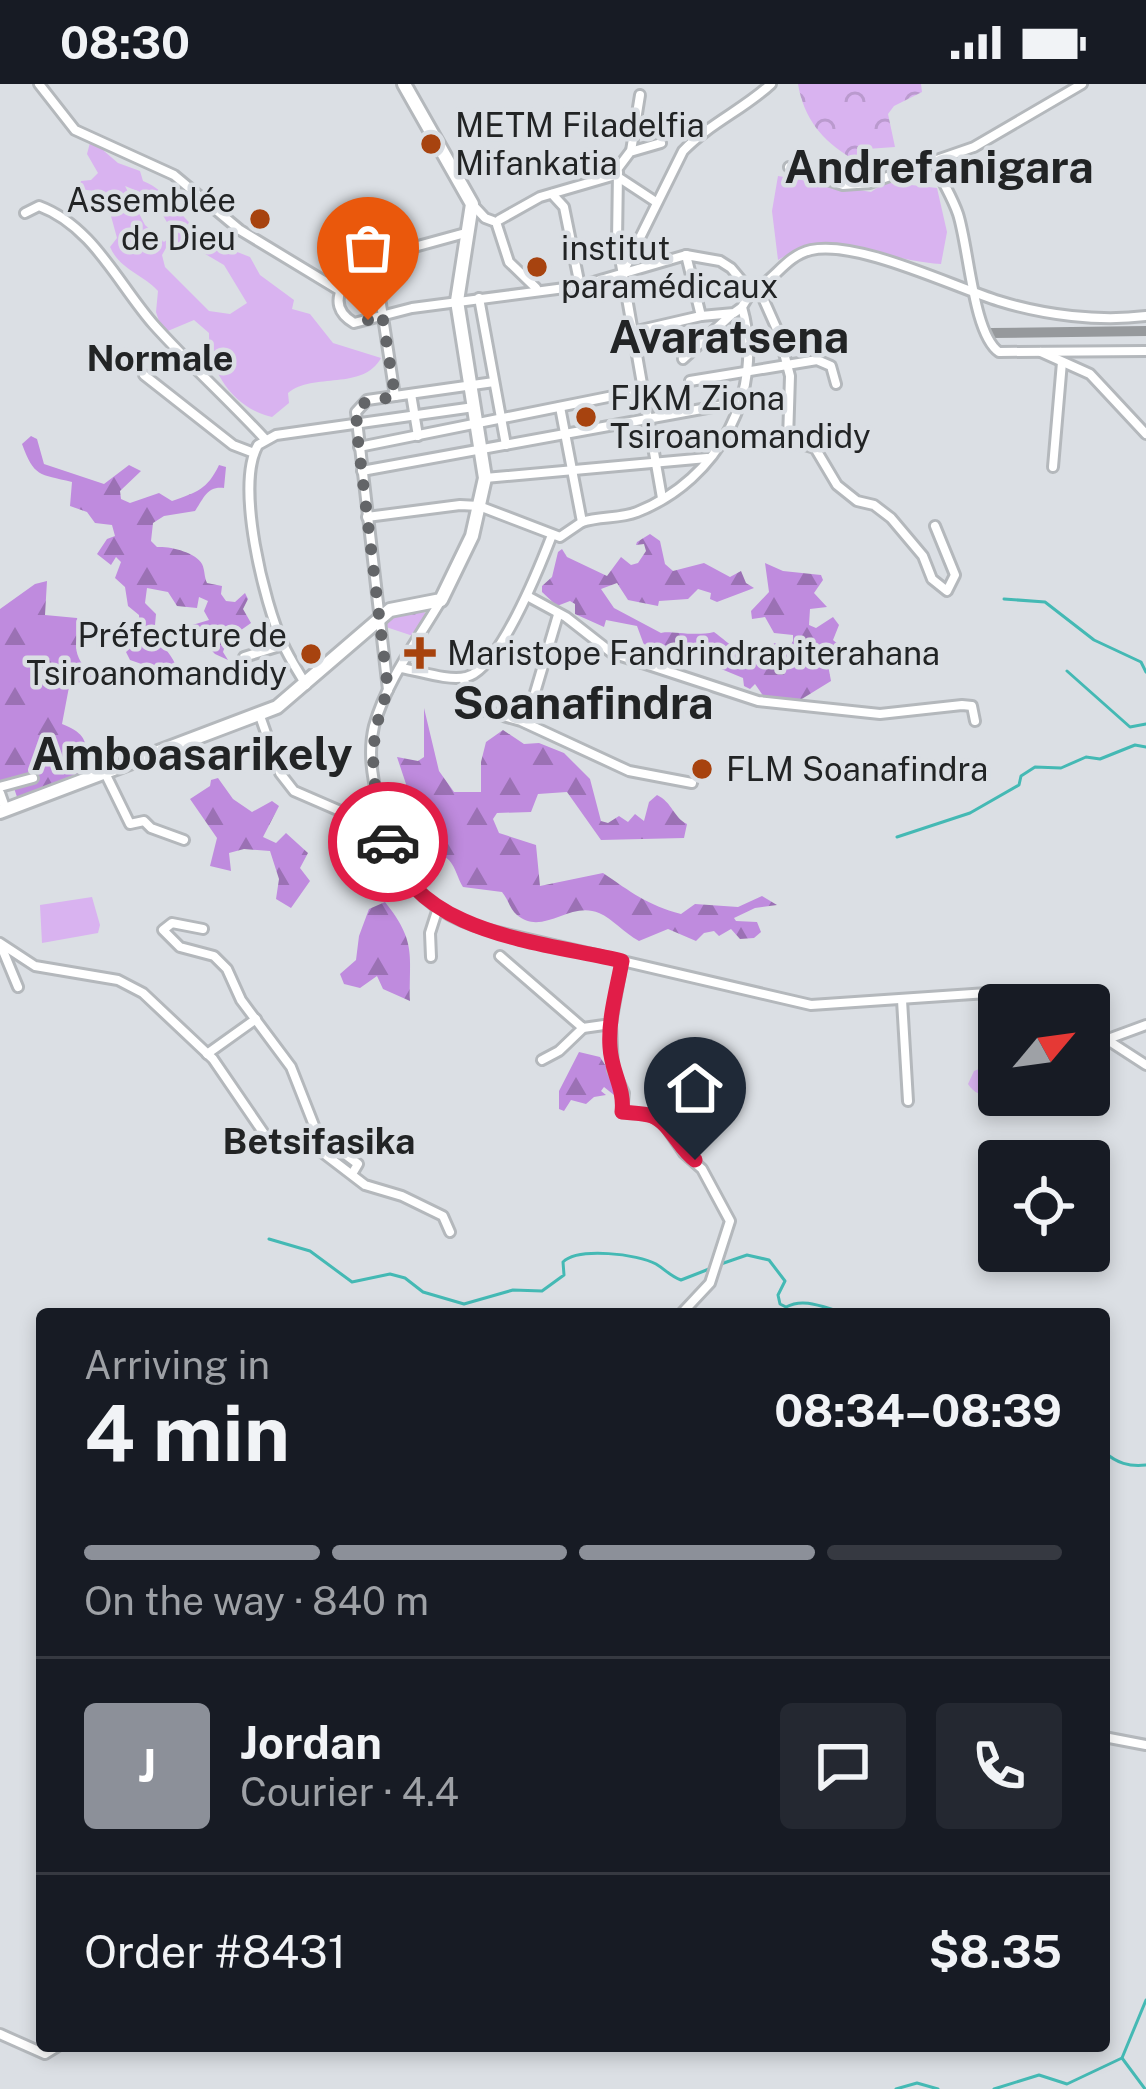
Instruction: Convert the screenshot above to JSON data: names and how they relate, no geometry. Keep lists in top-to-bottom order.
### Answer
{
  "districts": [
    "Andrefanigara",
    "Avaratsena",
    "Normale",
    "Soanafindra",
    "Amboasarikely",
    "Betsifasika"
  ],
  "places": {
    "other": [
      "METM Filadelfia Mifankatia",
      "Assemblée de Dieu",
      "institut paramédicaux",
      "FJKM Ziona Tsiroanomandidy",
      "Préfecture de Tsiroanomandidy",
      "FLM Soanafindra"
    ],
    "health": ["Maristope Fandrindrapiterahana"]
  },
  "north": "top right",
  "page": {
    "status": "08:30",
    "heading": ["4 min", "Arriving in", "08:34–08:39"],
    "panel": [
      "Jordan",
      "Courier · 4.4",
      "Order #8431",
      "$8.35"
    ],
    "bar": "On the way · 840 m",
    "round": "J"
  }
}
